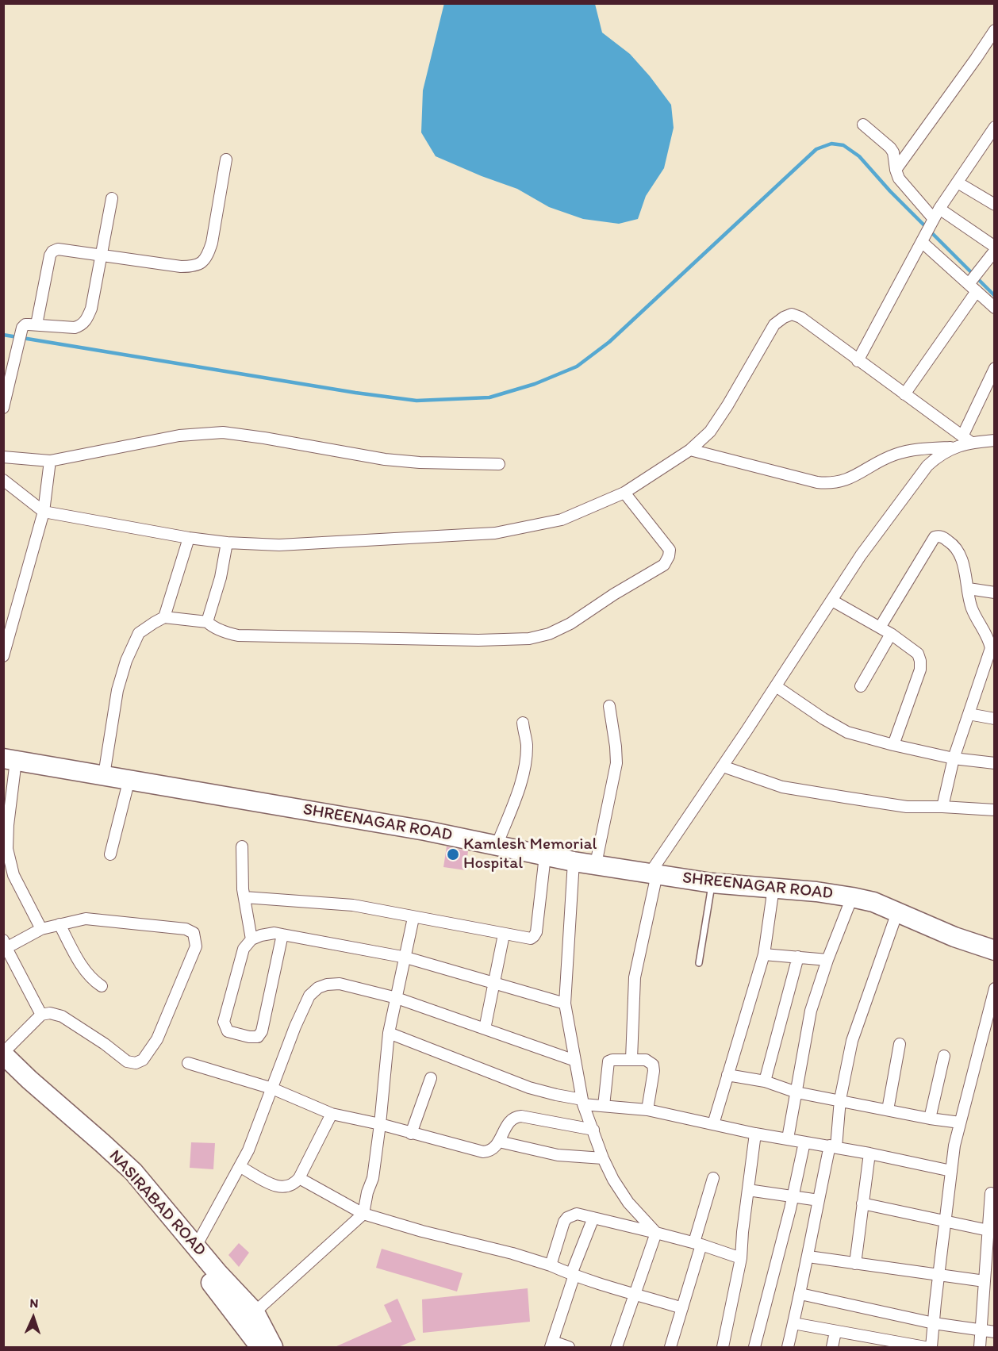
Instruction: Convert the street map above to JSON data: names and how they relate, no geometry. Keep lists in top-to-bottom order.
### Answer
{
  "streets": {
    "highway": ["SHREENAGAR ROAD", "NASIRABAD ROAD"]
  },
  "places": ["Kamlesh Memorial Hospital"],
  "north": "top"
}
